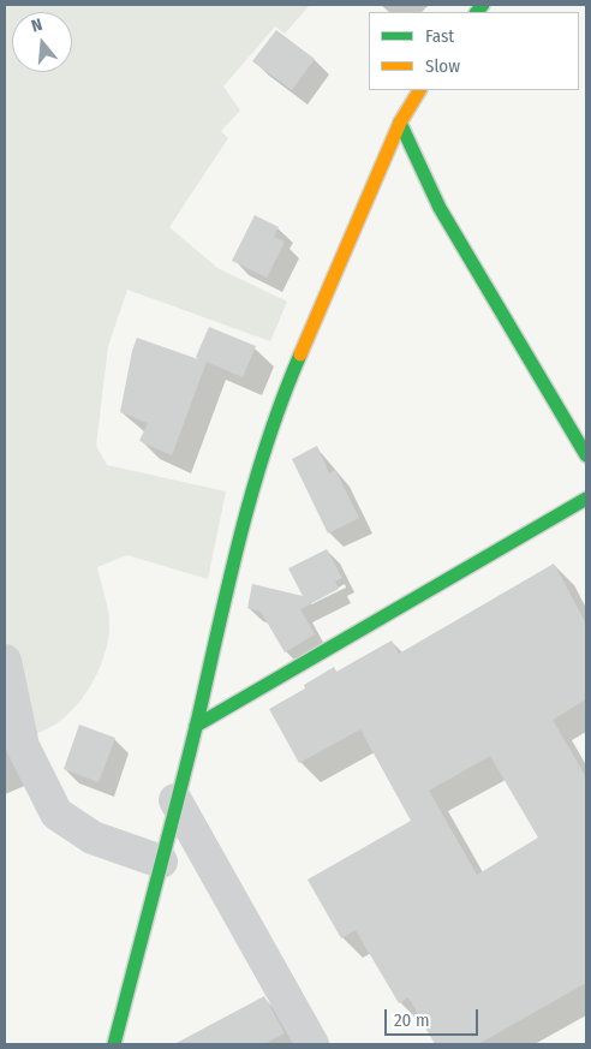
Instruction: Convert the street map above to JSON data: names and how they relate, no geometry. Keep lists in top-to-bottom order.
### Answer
{
  "legend": ["Fast", "Slow"],
  "scale_bar": "20 m",
  "north": "top"
}
